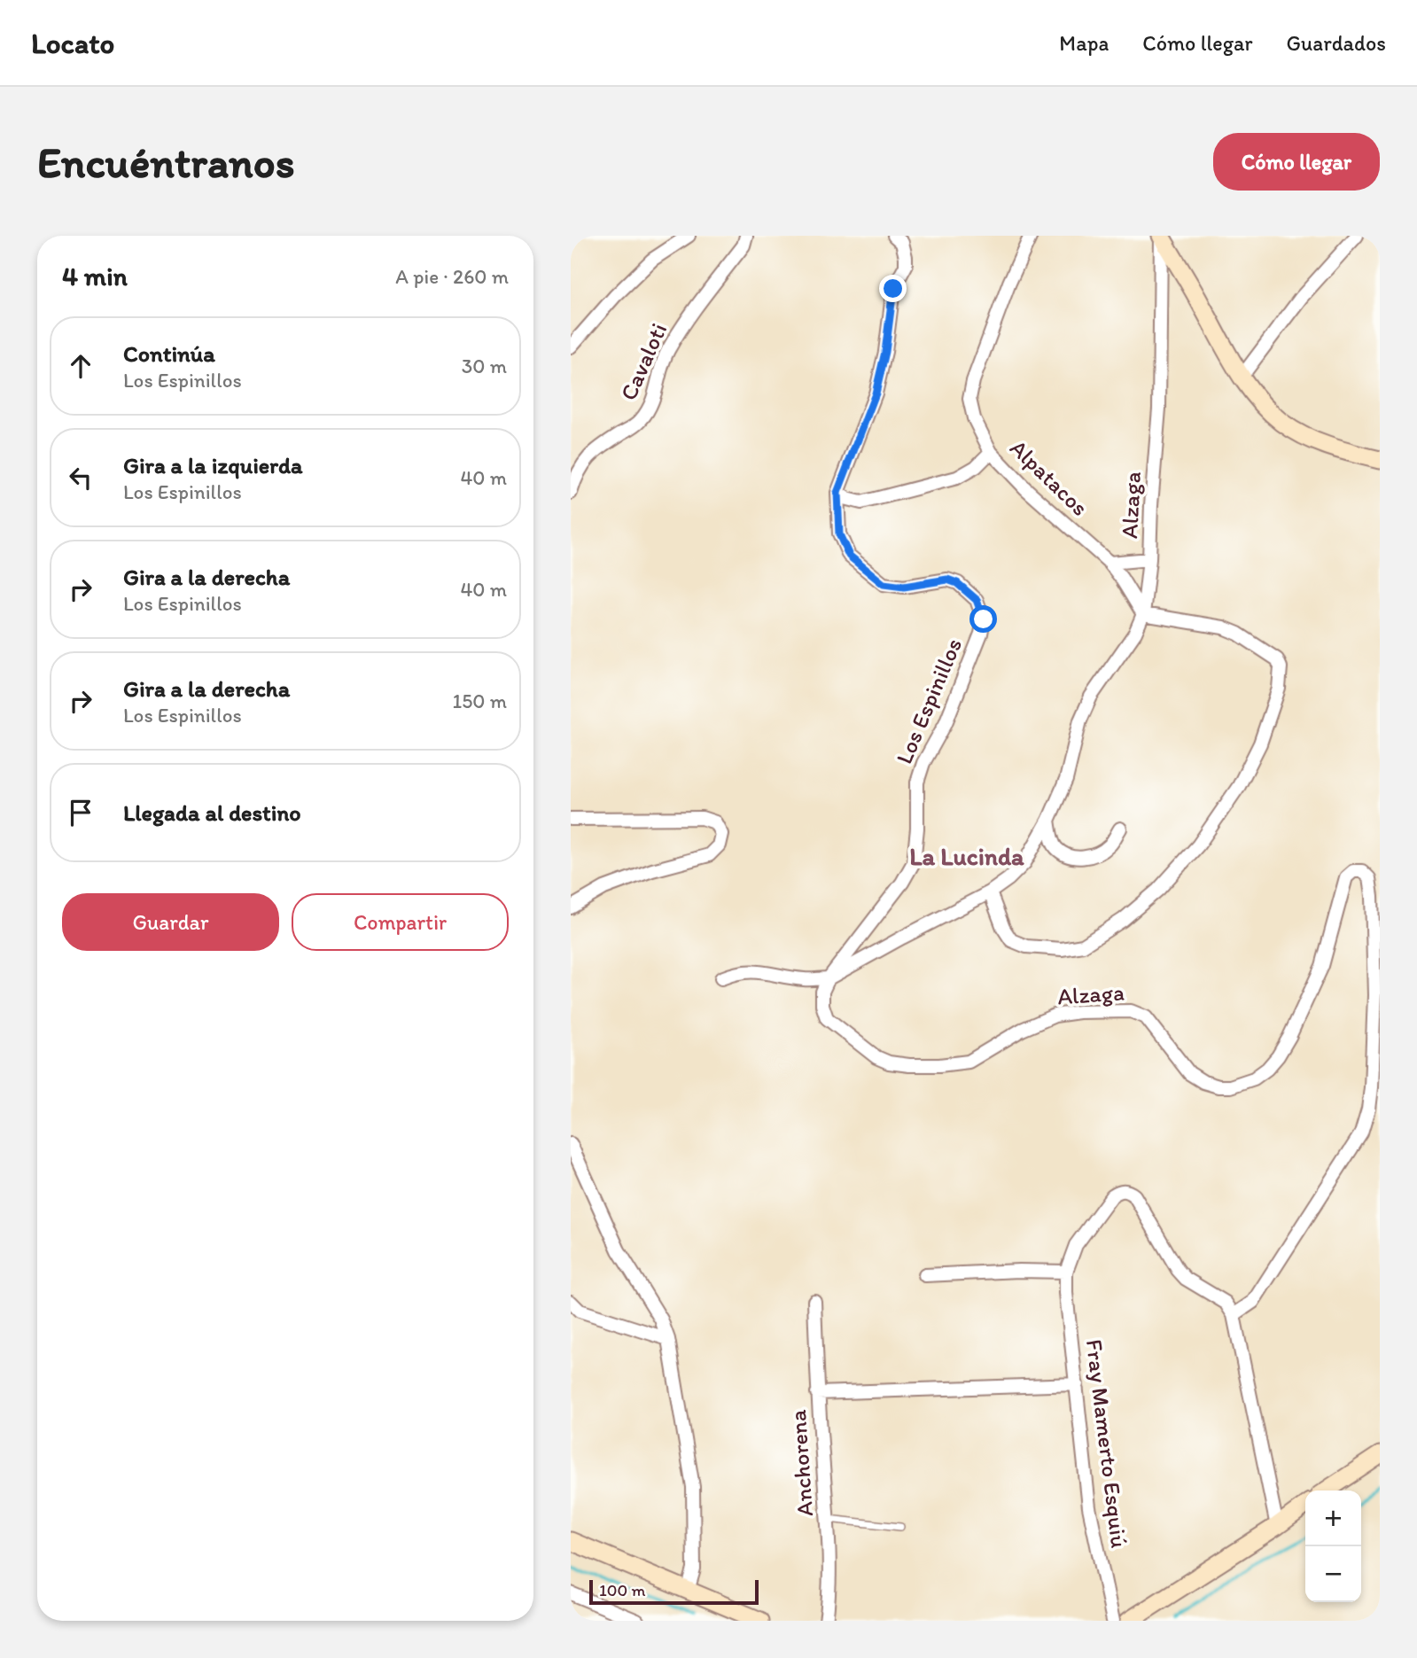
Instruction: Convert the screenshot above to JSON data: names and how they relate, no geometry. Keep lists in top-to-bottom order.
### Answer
{
  "streets": {
    "street": [
      "Cavaloti",
      "Alpatacos",
      "Alzaga",
      "Los Espinillos",
      "Fray Mamerto Esquiú",
      "Anchorena"
    ]
  },
  "crossings": [
    ["Alpatacos", "Alzaga"],
    ["Alzaga", "Los Espinillos"]
  ],
  "districts": ["La Lucinda"],
  "scale_bar": "100 m",
  "page": {
    "header": "Locato",
    "nav": ["Mapa", "Cómo llegar", "Guardados"],
    "buttons": [
      "Cómo llegar",
      ["Guardar", "Compartir"]
    ],
    "title": "Encuéntranos",
    "heading": ["4 min", "A pie · 260 m"],
    "list": [
      ["Continúa", "Los Espinillos", "30 m"],
      ["Gira a la izquierda", "Los Espinillos", "40 m"],
      ["Gira a la derecha", "Los Espinillos", "40 m"],
      ["Gira a la derecha", "Los Espinillos", "150 m"],
      "Llegada al destino"
    ],
    "map_buttons": ["+", "−"],
    "scale": "100 m"
  }
}
